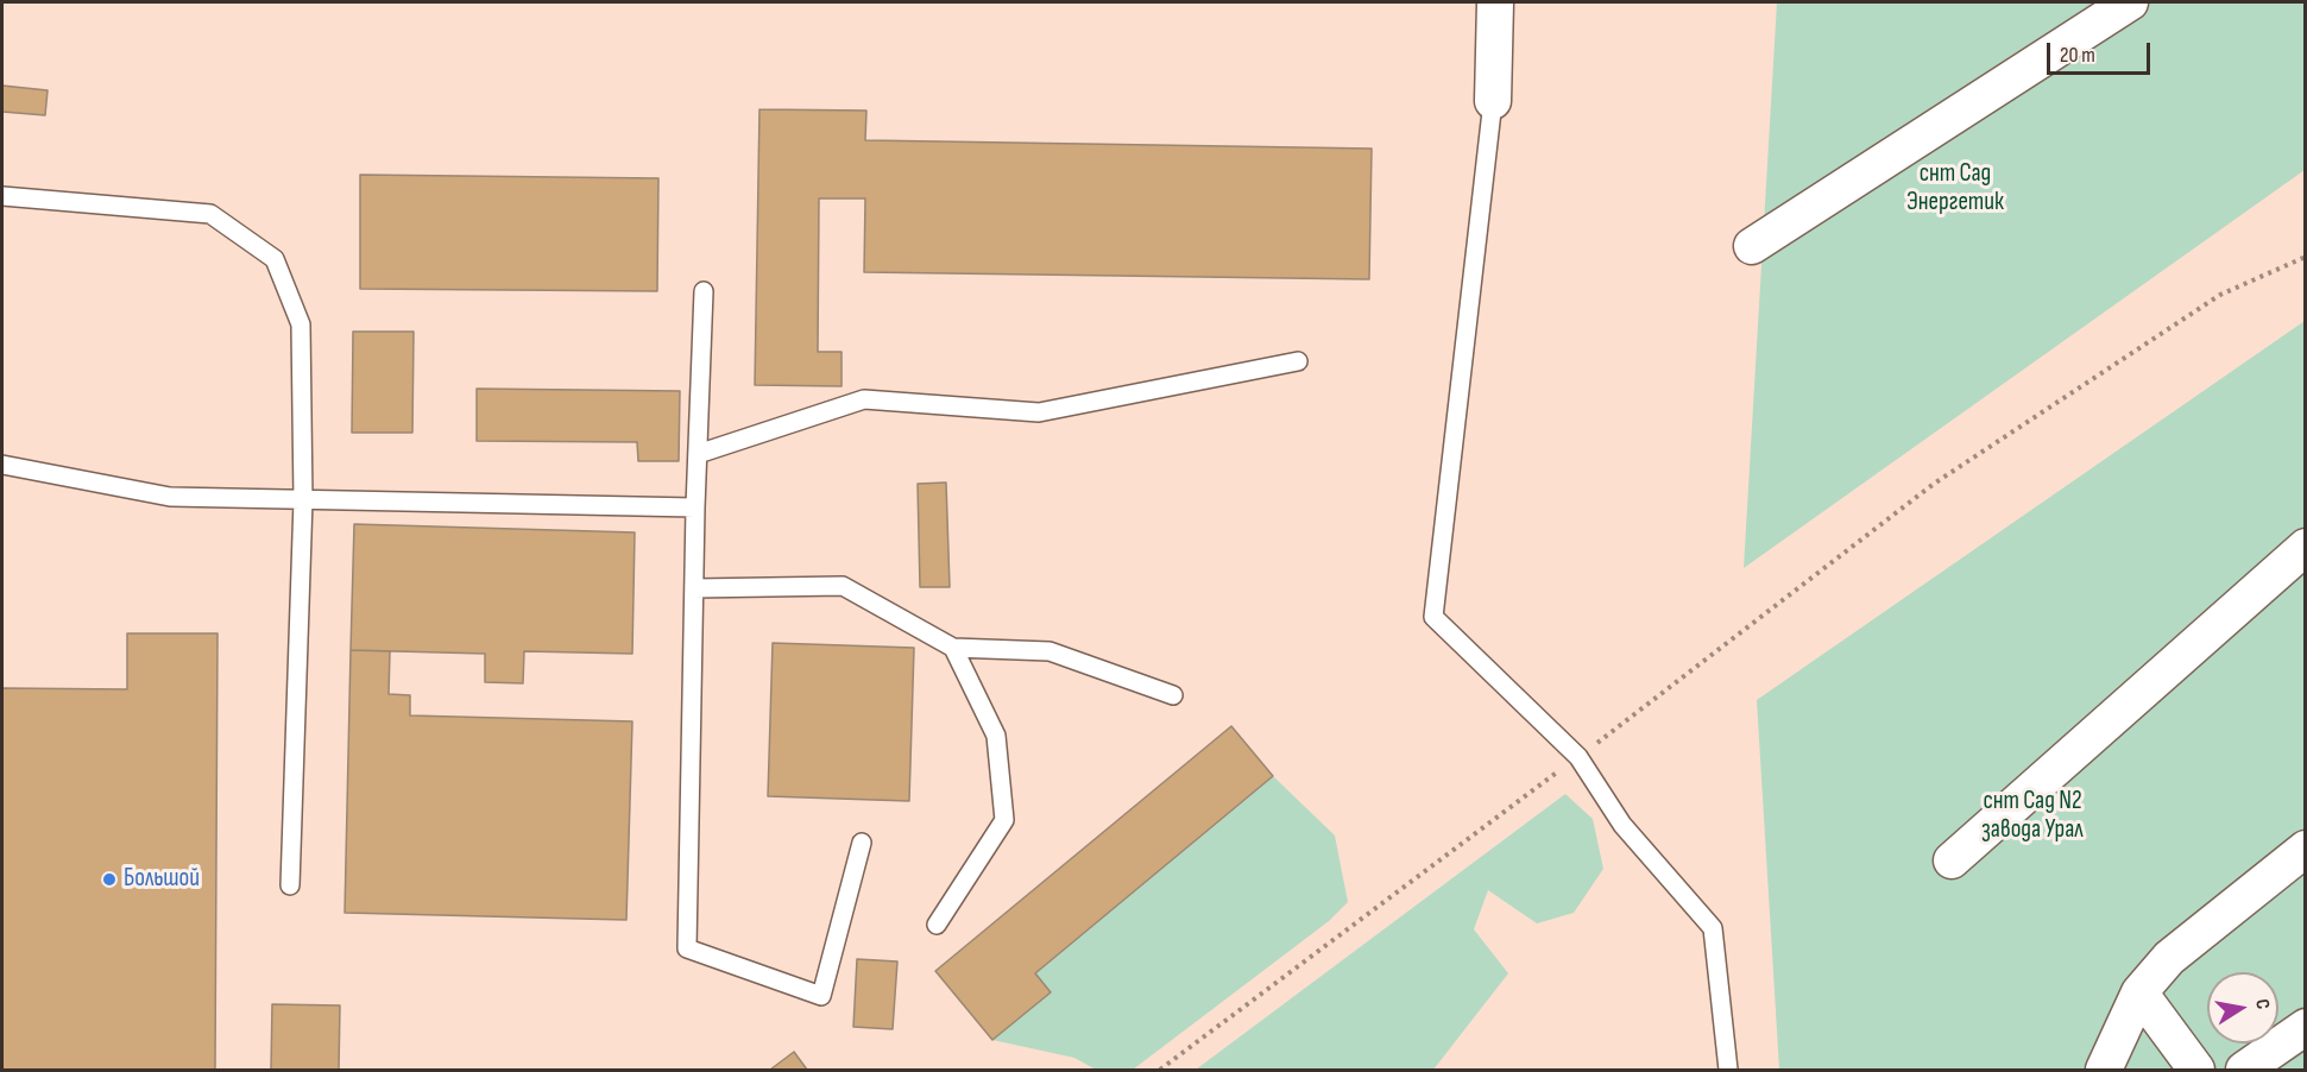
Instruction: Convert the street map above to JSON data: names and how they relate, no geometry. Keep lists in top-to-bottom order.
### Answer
{
  "parks": ["снт Сад Энергетик", "снт Сад N2 завода Урал"],
  "places": ["Большой"],
  "scale_bar": "20 m",
  "north": "right"
}
